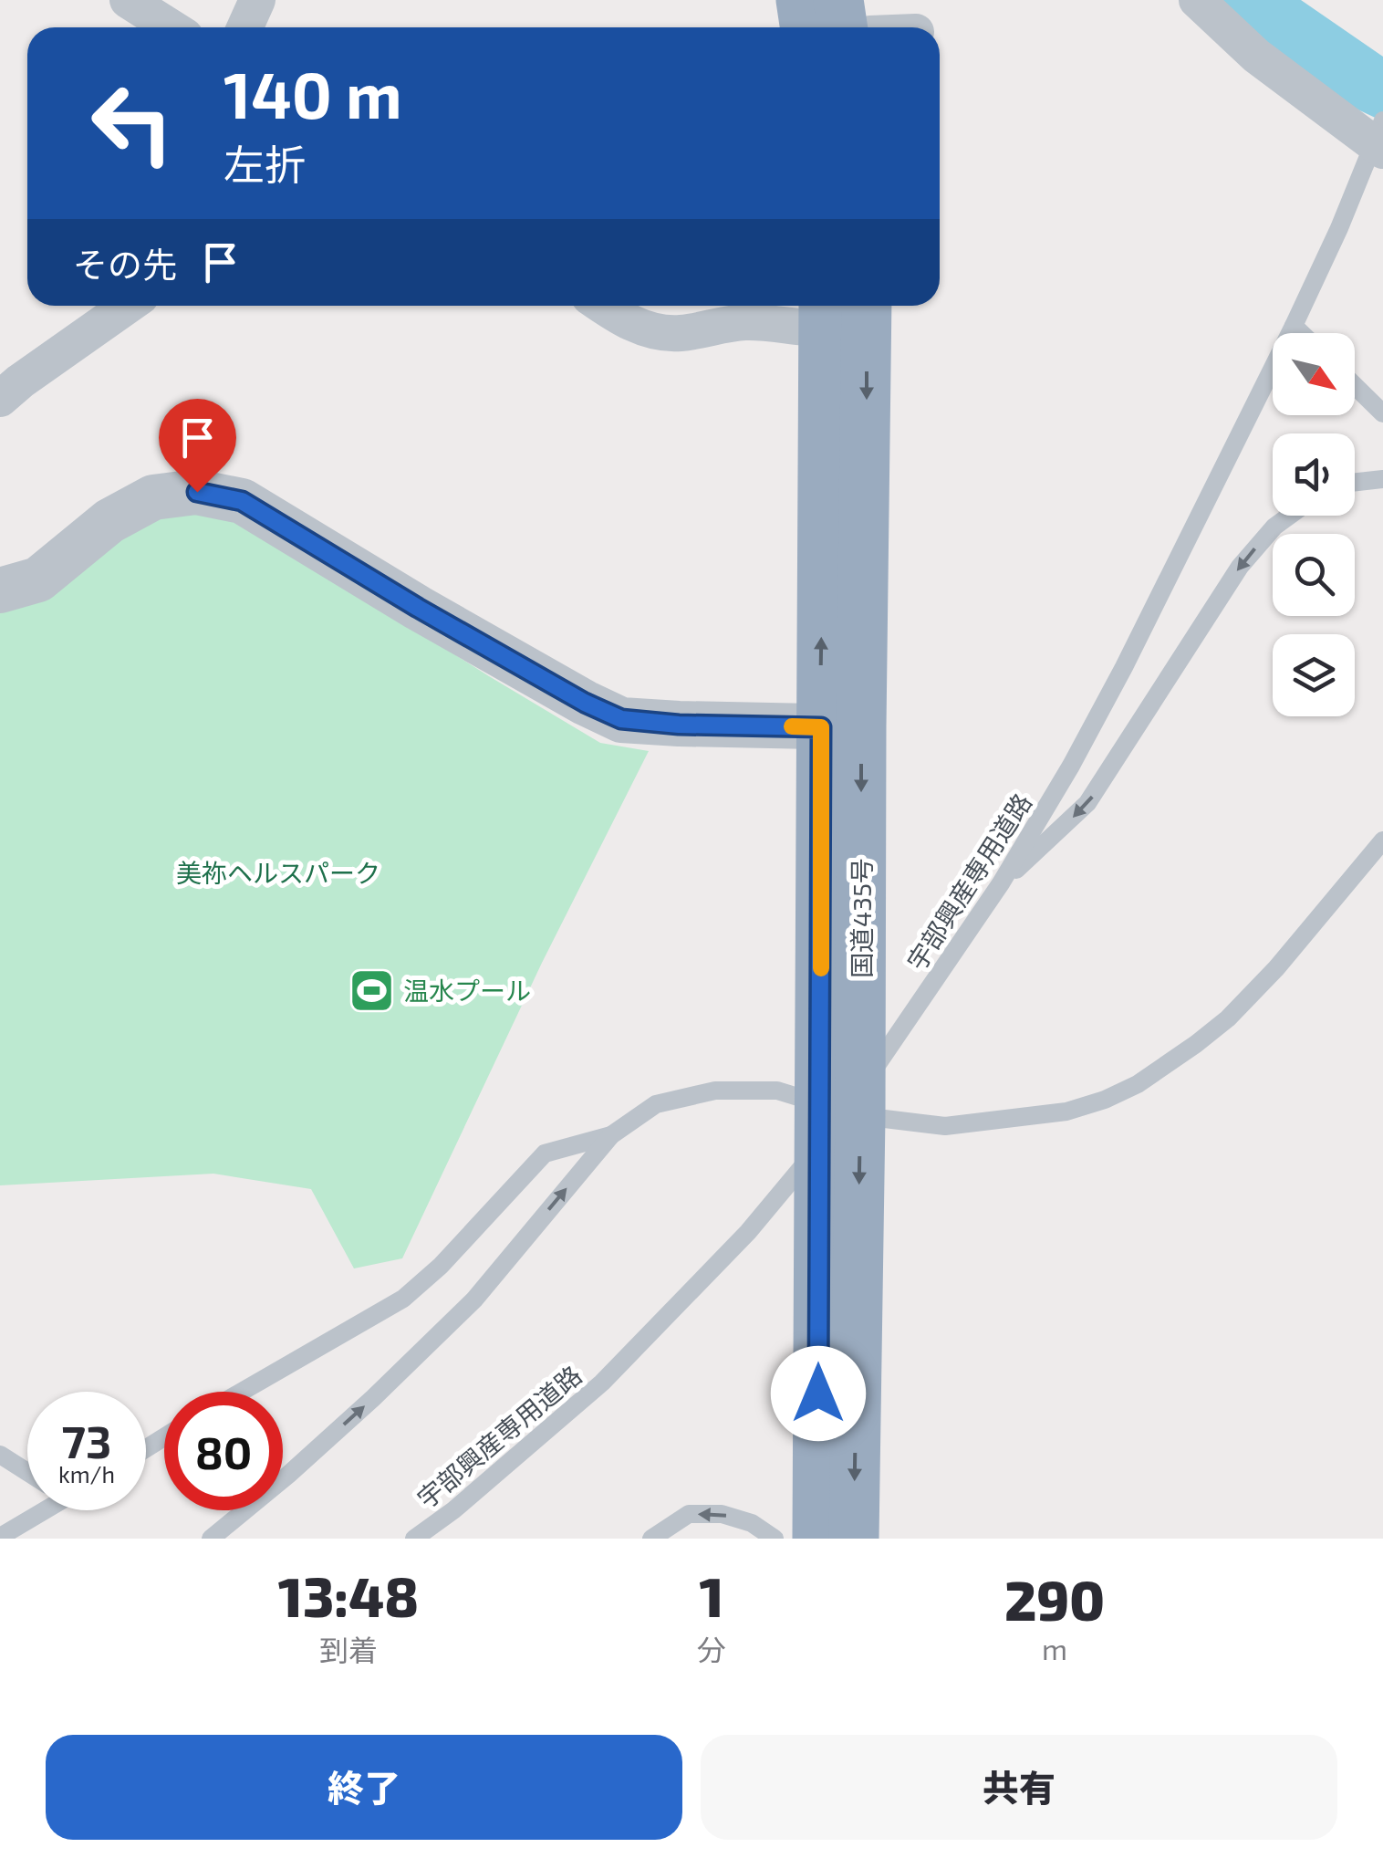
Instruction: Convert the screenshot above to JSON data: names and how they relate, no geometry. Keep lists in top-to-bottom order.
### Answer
{
  "streets": {
    "highway": ["国道435号"],
    "lane": ["宇部興産専用道路"]
  },
  "parks": ["美祢ヘルスパーク"],
  "places": {
    "sports": ["温水プール"]
  },
  "north": "bottom right",
  "page": {
    "turn": ["140 m", "左折"],
    "then": "その先",
    "speed": "73 km/h",
    "limit": "80",
    "eta": [
      "13:48",
      "到着",
      "1",
      "分",
      "290",
      "m"
    ],
    "buttons": ["終了", "共有"]
  }
}
